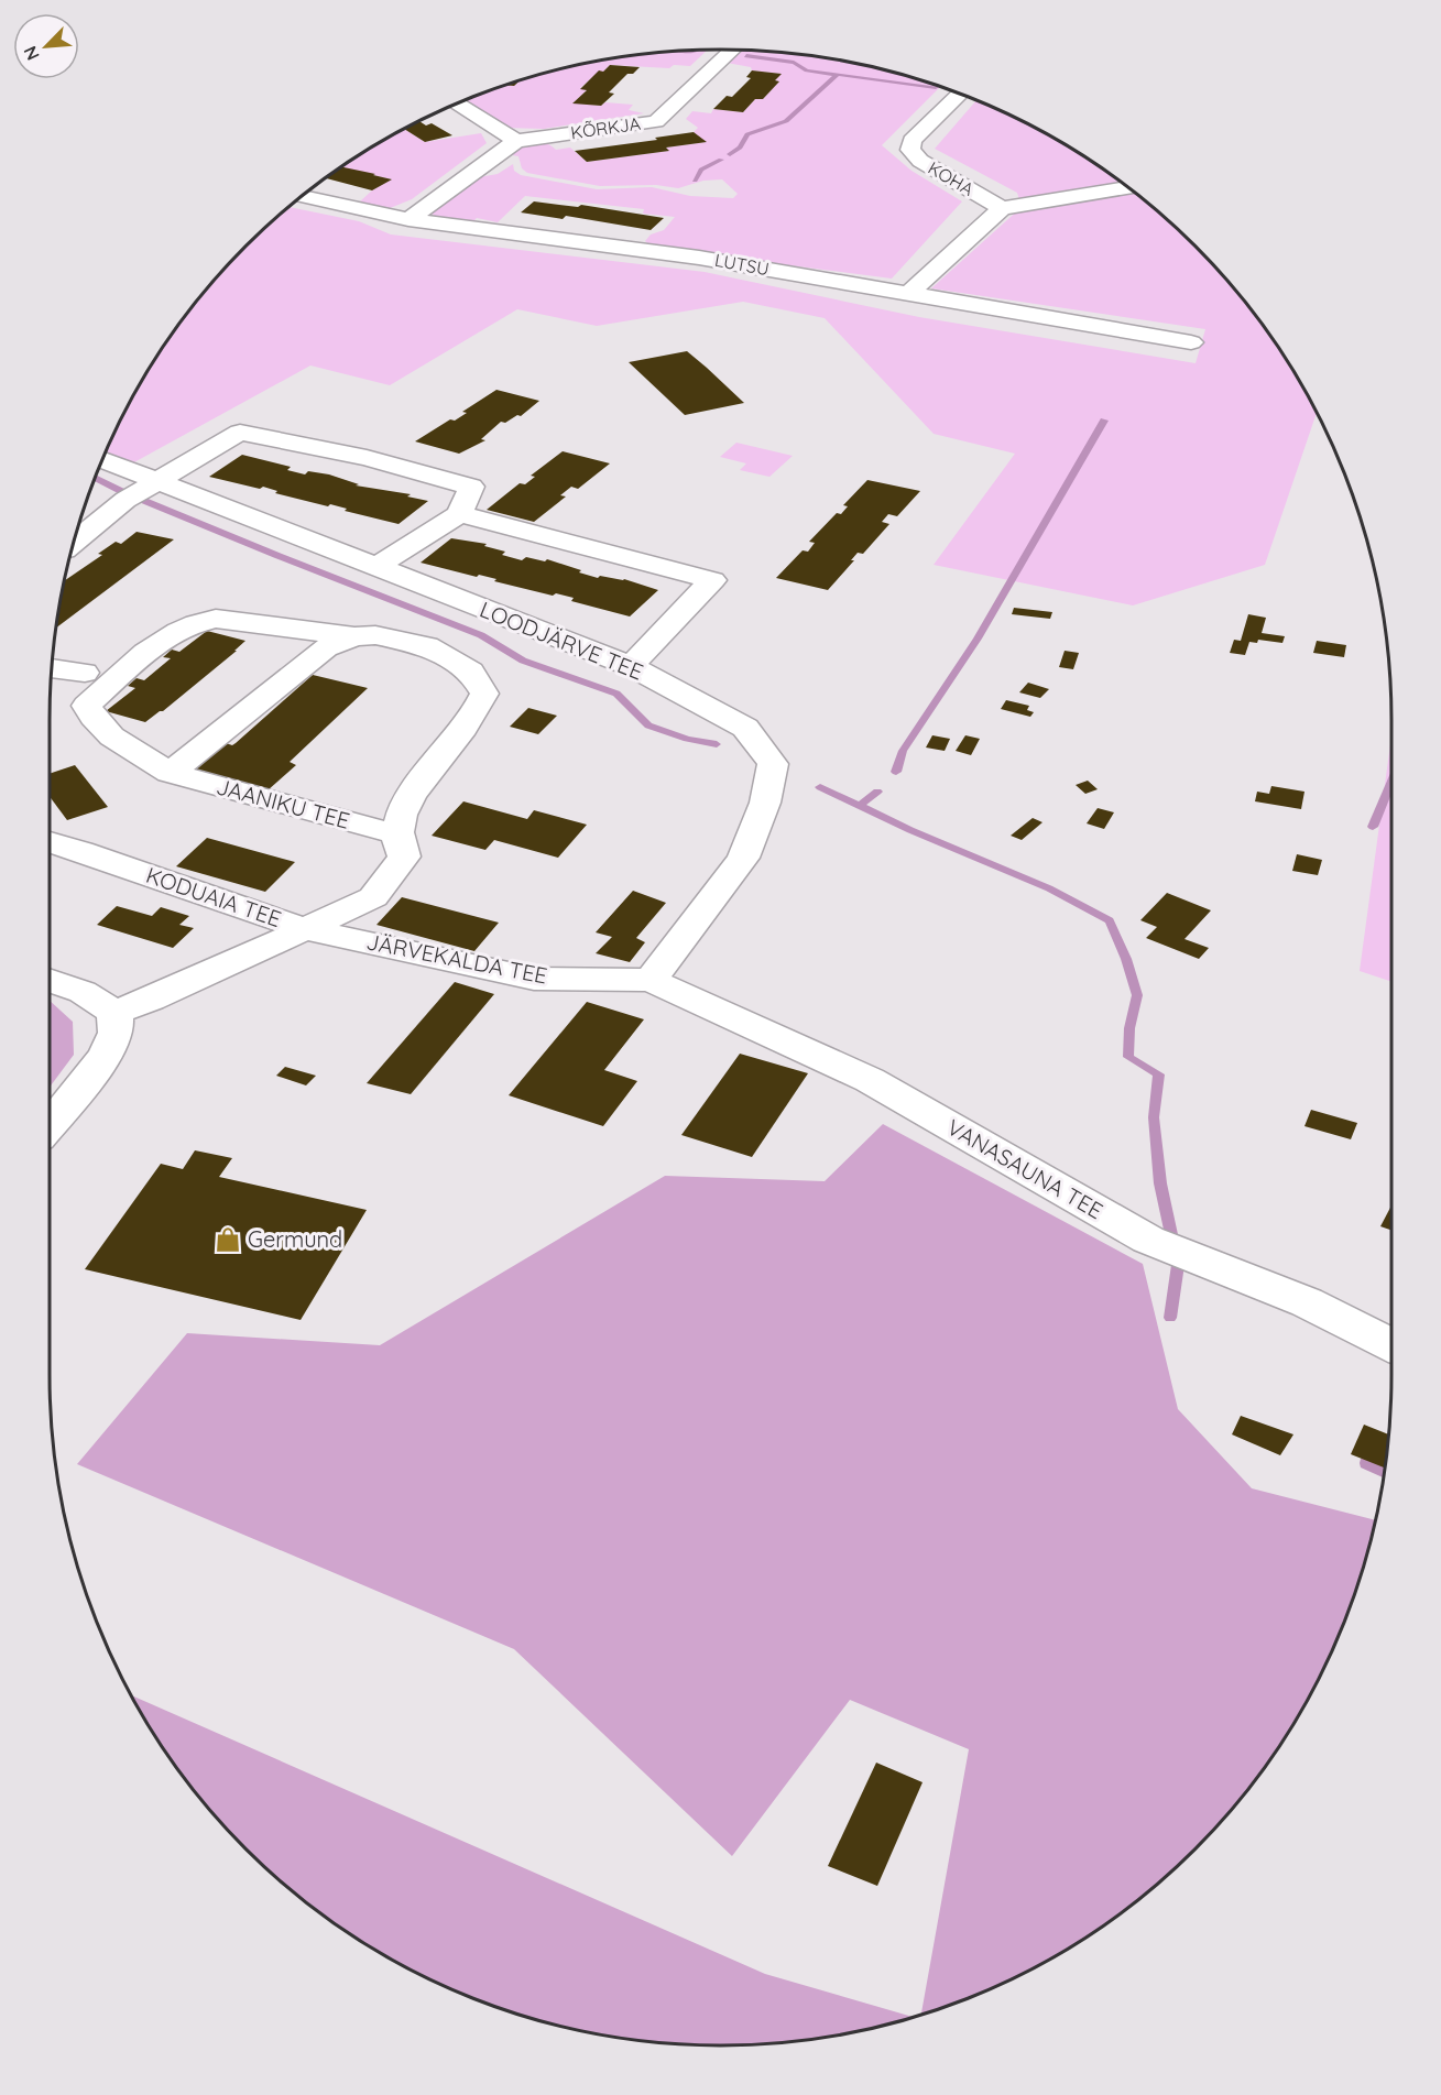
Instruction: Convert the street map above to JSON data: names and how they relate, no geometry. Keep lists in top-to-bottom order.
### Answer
{
  "streets": {
    "street": [
      "KÕRKJA",
      "KOHA",
      "LUTSU",
      "LOODJÄRVE TEE",
      "JAANIKU TEE",
      "KODUAIA TEE",
      "JÄRVEKALDA TEE",
      "VANASAUNA TEE"
    ]
  },
  "crossings": [
    ["KÕRKJA", "LUTSU"],
    ["KOHA", "LUTSU"],
    ["LOODJÄRVE TEE", "JÄRVEKALDA TEE"],
    ["LOODJÄRVE TEE", "VANASAUNA TEE"],
    ["JAANIKU TEE", "KODUAIA TEE"],
    ["JAANIKU TEE", "JÄRVEKALDA TEE"],
    ["KODUAIA TEE", "JÄRVEKALDA TEE"],
    ["JÄRVEKALDA TEE", "VANASAUNA TEE"]
  ],
  "places": {
    "shop": ["Germund"]
  },
  "north": "bottom left"
}
